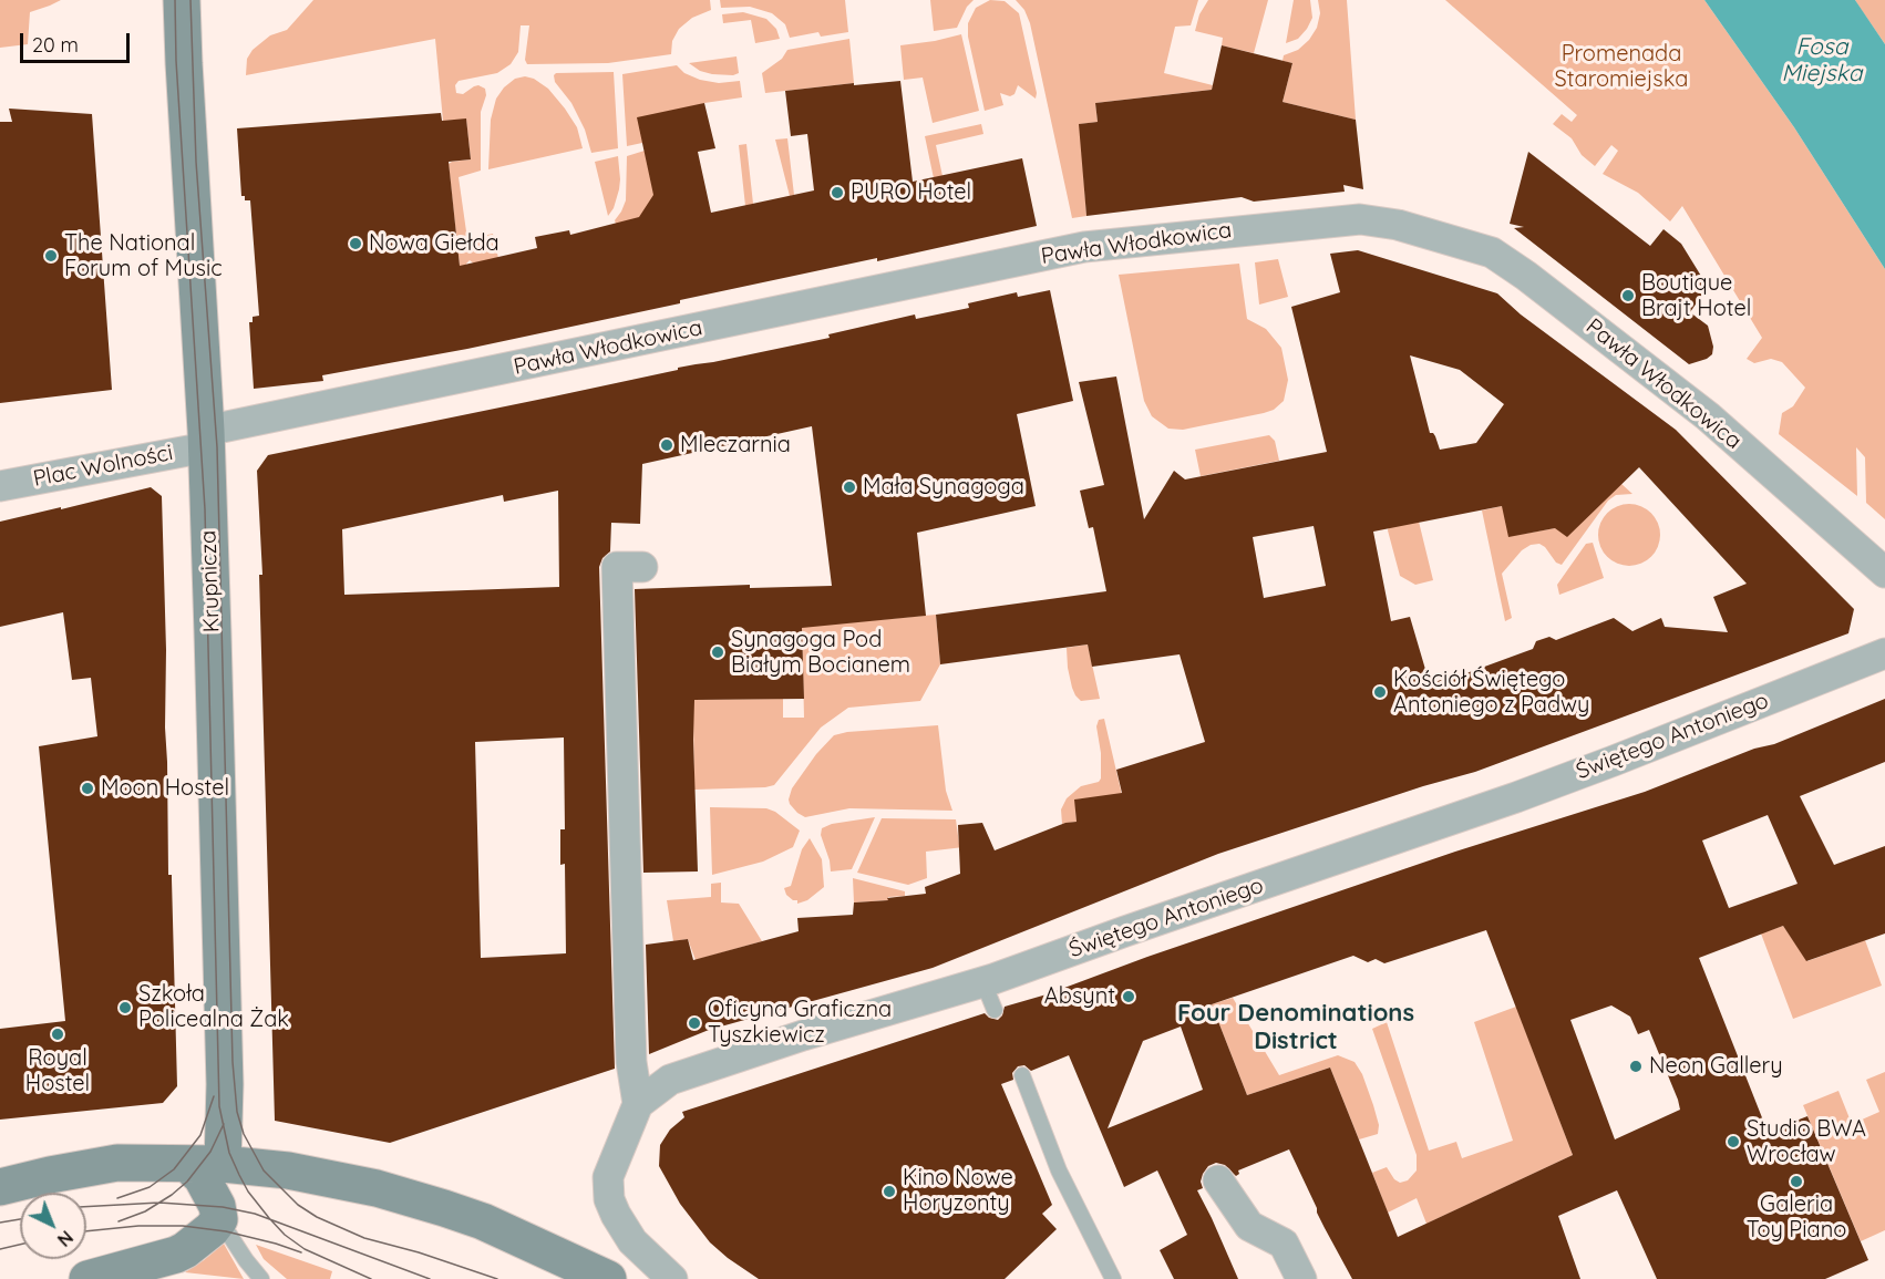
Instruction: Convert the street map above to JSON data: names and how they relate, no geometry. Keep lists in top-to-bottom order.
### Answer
{
  "streets": {
    "street": [
      "Pawła Włodkowica",
      "Plac Wolności",
      "Krupnicza",
      "Świętego Antoniego"
    ]
  },
  "crossings": [
    ["Pawła Włodkowica", "Plac Wolności"],
    ["Pawła Włodkowica", "Krupnicza"],
    ["Plac Wolności", "Krupnicza"]
  ],
  "districts": ["Four Denominations District"],
  "water": ["Fosa Miejska"],
  "parks": ["Promenada Staromiejska"],
  "places": [
    "PURO Hotel",
    "Nowa Giełda",
    "The National Forum of Music",
    "Boutique Brajt Hotel",
    "Mleczarnia",
    "Mała Synagoga",
    "Synagoga Pod Białym Bocianem",
    "Kościół Świętego Antoniego z Padwy",
    "Moon Hostel",
    "Absynt",
    "Szkoła Policealna Żak",
    "Oficyna Graficzna Tyszkiewicz",
    "Royal Hostel",
    "Neon Gallery",
    "Studio BWA Wrocław",
    "Galeria Toy Piano",
    "Kino Nowe Horyzonty"
  ],
  "scale_bar": "20 m",
  "north": "bottom right"
}
